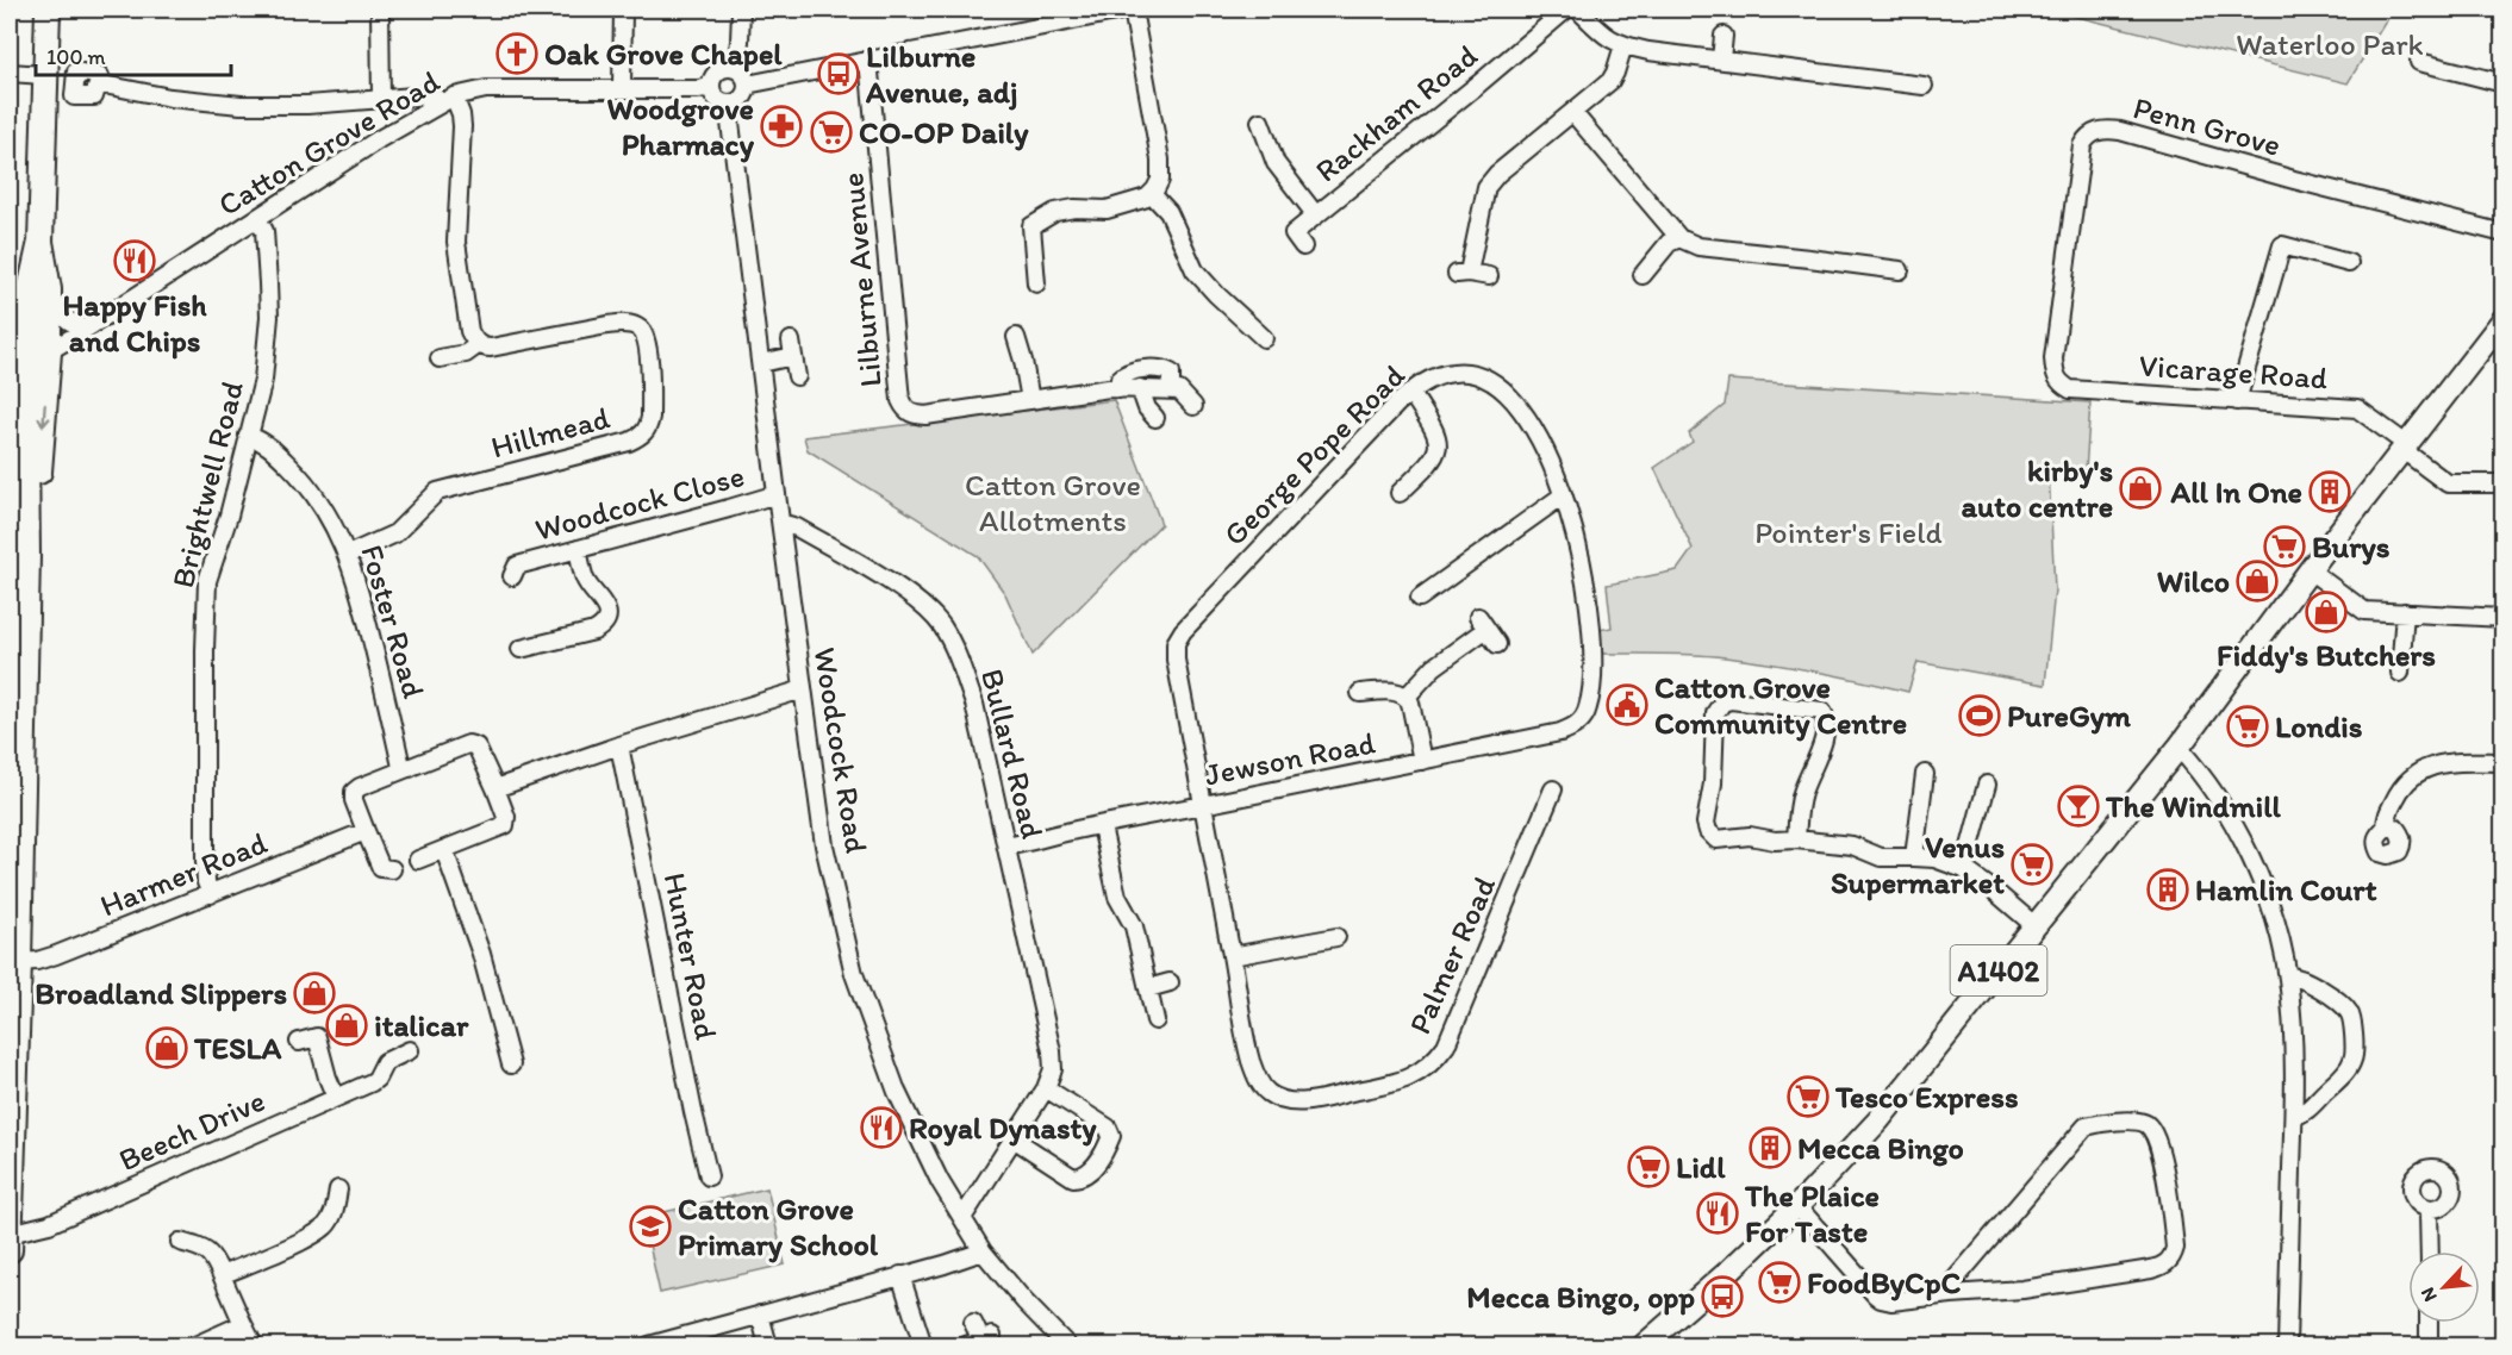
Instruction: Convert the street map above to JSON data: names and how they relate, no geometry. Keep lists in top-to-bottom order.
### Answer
{
  "streets": {
    "main road": ["A1402"],
    "street": [
      "Rackham Road",
      "Penn Grove",
      "Catton Grove Road",
      "Lilburne Avenue",
      "Vicarage Road",
      "Hillmead",
      "George Pope Road",
      "Brightwell Road",
      "Woodcock Close",
      "Foster Road",
      "Woodcock Road",
      "Bullard Road",
      "Jewson Road",
      "Harmer Road",
      "Palmer Road",
      "Hunter Road",
      "Beech Drive"
    ]
  },
  "crossings": [
    ["Penn Grove", "Vicarage Road"],
    ["Catton Grove Road", "Brightwell Road"],
    ["Catton Grove Road", "Woodcock Road"],
    ["Vicarage Road", "A1402"],
    ["Hillmead", "Foster Road"],
    ["George Pope Road", "Jewson Road"],
    ["George Pope Road", "Palmer Road"],
    ["Brightwell Road", "Foster Road"],
    ["Brightwell Road", "Harmer Road"],
    ["Woodcock Close", "Woodcock Road"],
    ["Woodcock Road", "Bullard Road"],
    ["Bullard Road", "Jewson Road"],
    ["Jewson Road", "Palmer Road"]
  ],
  "parks": ["Waterloo Park", "Catton Grove Allotments", "Pointer's Field"],
  "places": {
    "church": ["Oak Grove Chapel"],
    "bus stop": ["Lilburne Avenue, adj", "Mecca Bingo, opp"],
    "pharmacy": ["Woodgrove Pharmacy"],
    "supermarket": [
      "CO-OP Daily",
      "Burys",
      "Londis",
      "Venus Supermarket",
      "Tesco Express",
      "Lidl",
      "FoodByCpC"
    ],
    "restaurant": ["Happy Fish and Chips", "Royal Dynasty", "The Plaice For Taste"],
    "shop": [
      "kirby's auto centre",
      "Wilco",
      "Fiddy's Butchers",
      "Broadland Slippers",
      "italicar",
      "TESLA"
    ],
    "building": ["All In One", "Hamlin Court", "Mecca Bingo"],
    "public building": ["Catton Grove Community Centre"],
    "sports": ["PureGym"],
    "bar": ["The Windmill"],
    "school or university": ["Catton Grove Primary School"]
  },
  "scale_bar": "100 m",
  "north": "bottom left"
}
